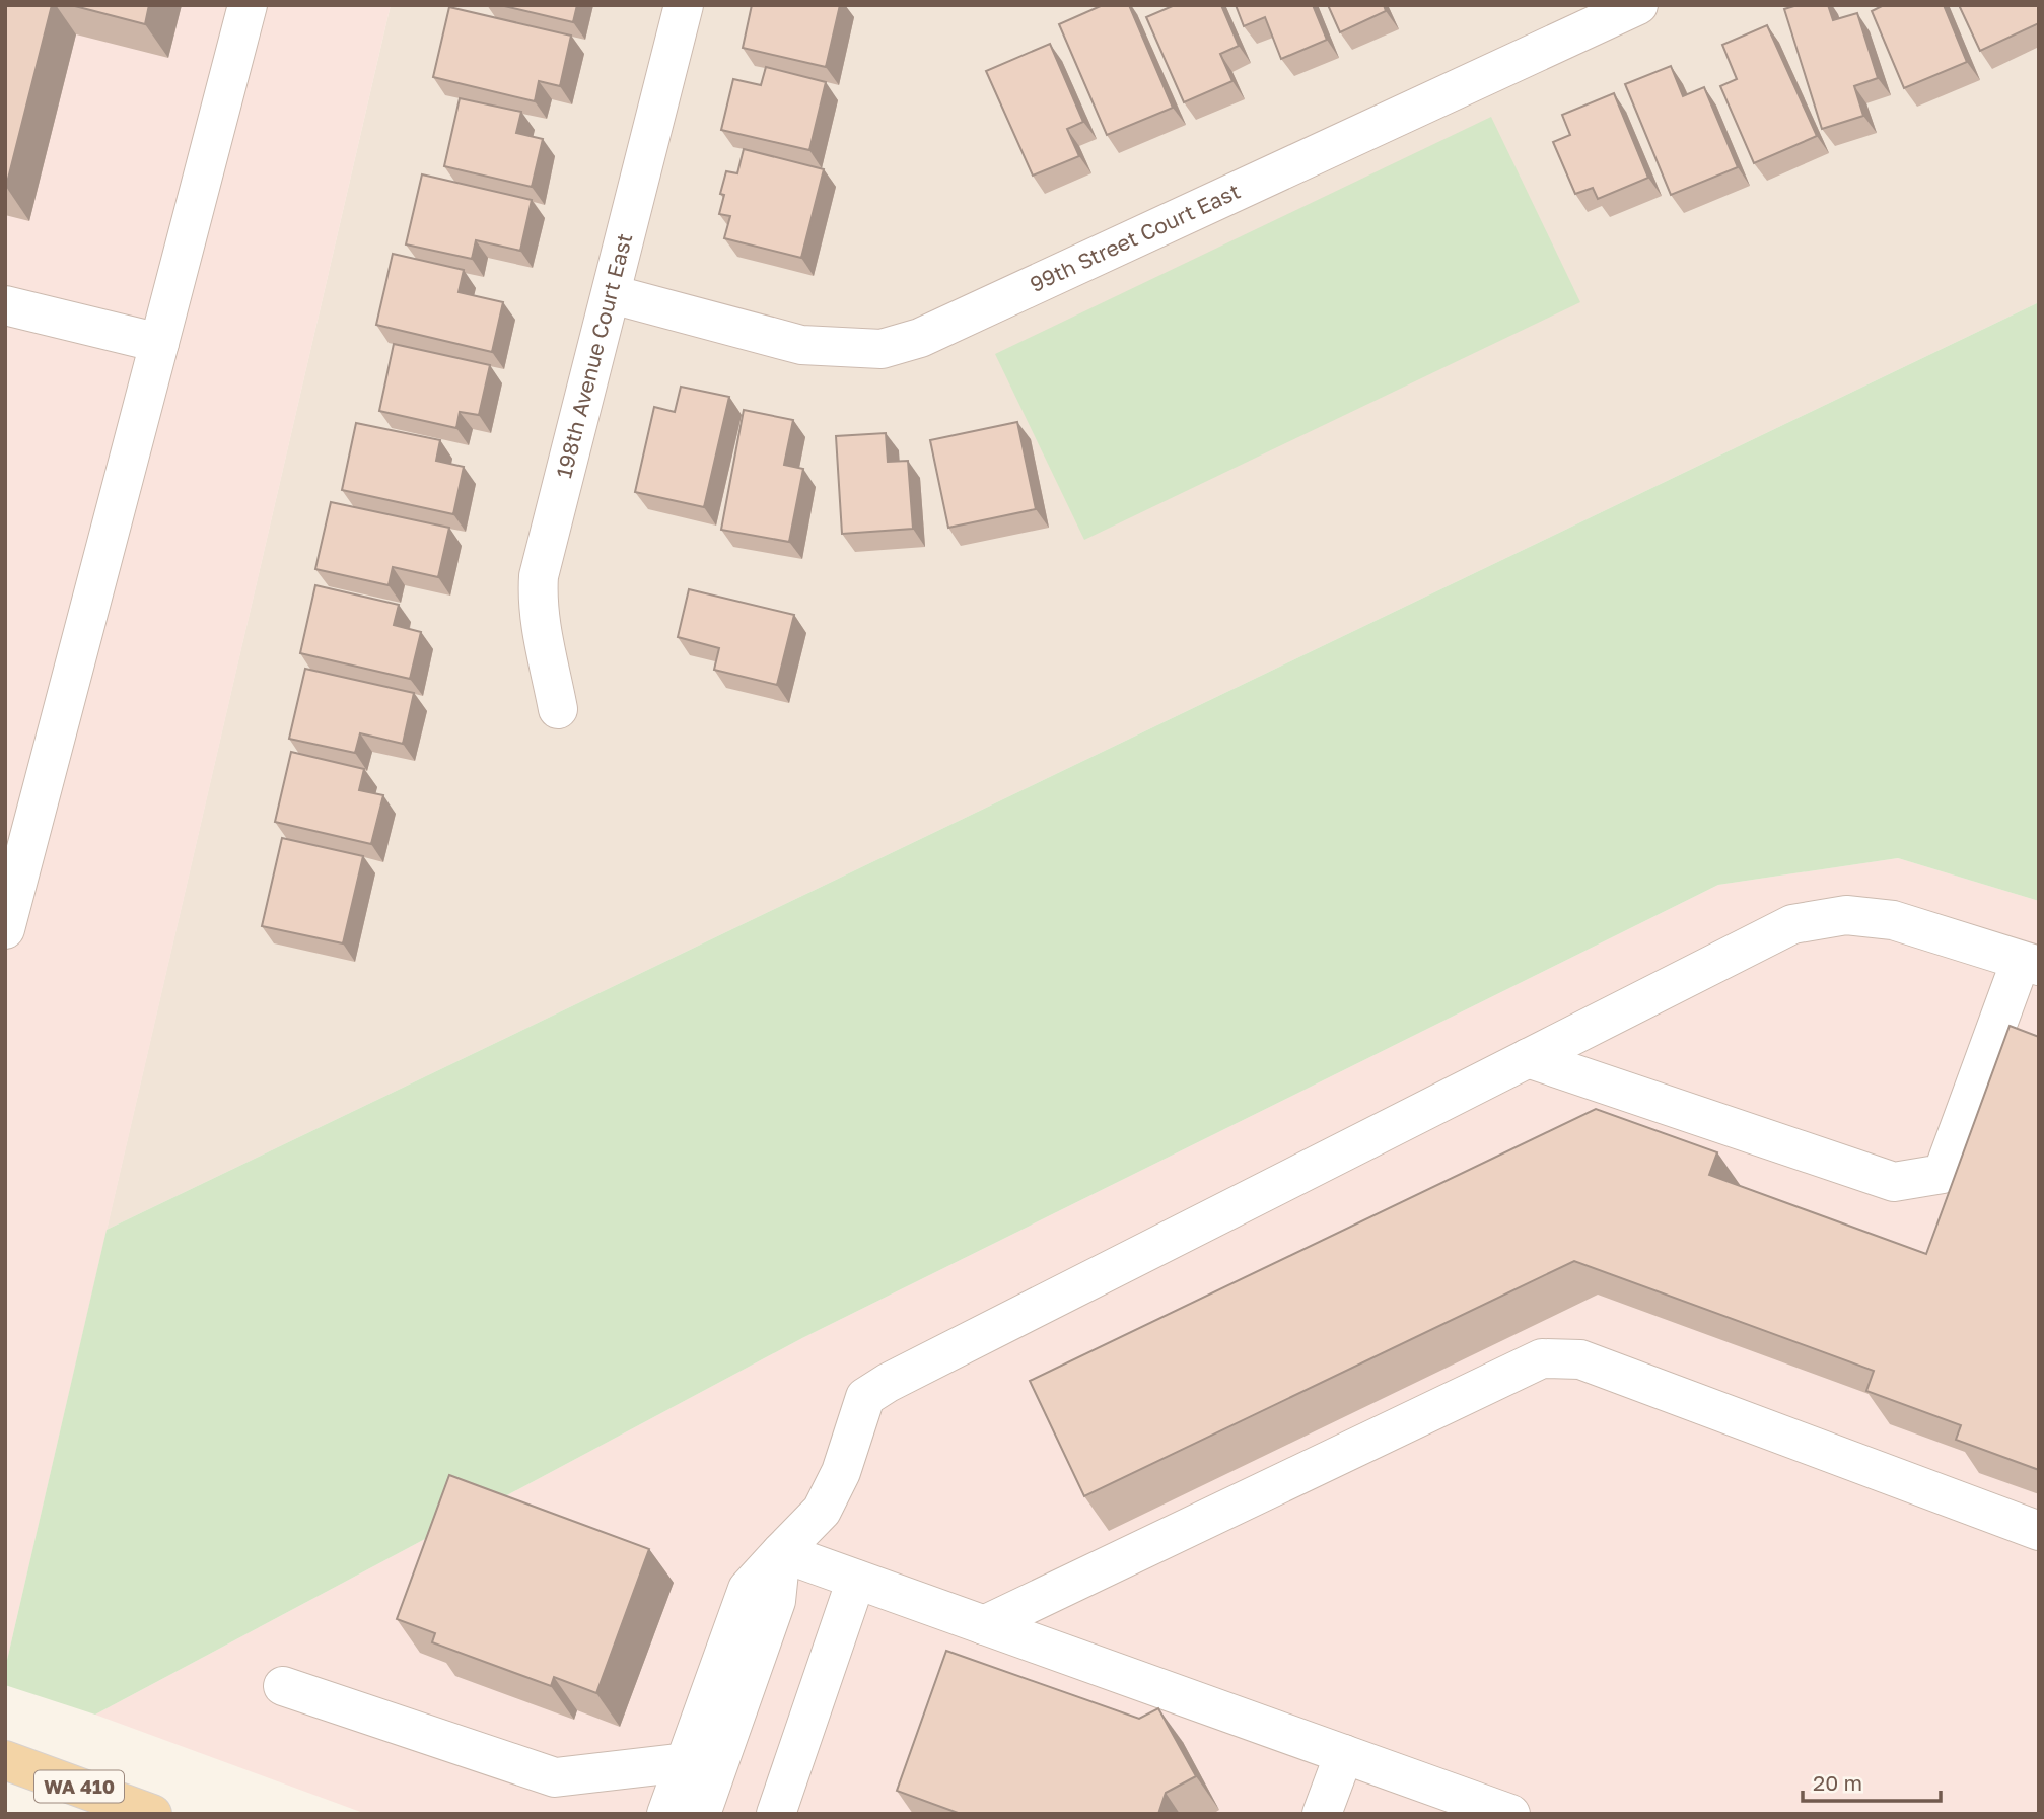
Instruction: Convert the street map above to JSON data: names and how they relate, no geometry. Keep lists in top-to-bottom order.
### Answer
{
  "streets": {
    "main road": ["WA 410"],
    "street": ["99th Street Court East", "198th Avenue Court East"]
  },
  "crossings": [
    ["99th Street Court East", "198th Avenue Court East"]
  ],
  "scale_bar": "20 m"
}
